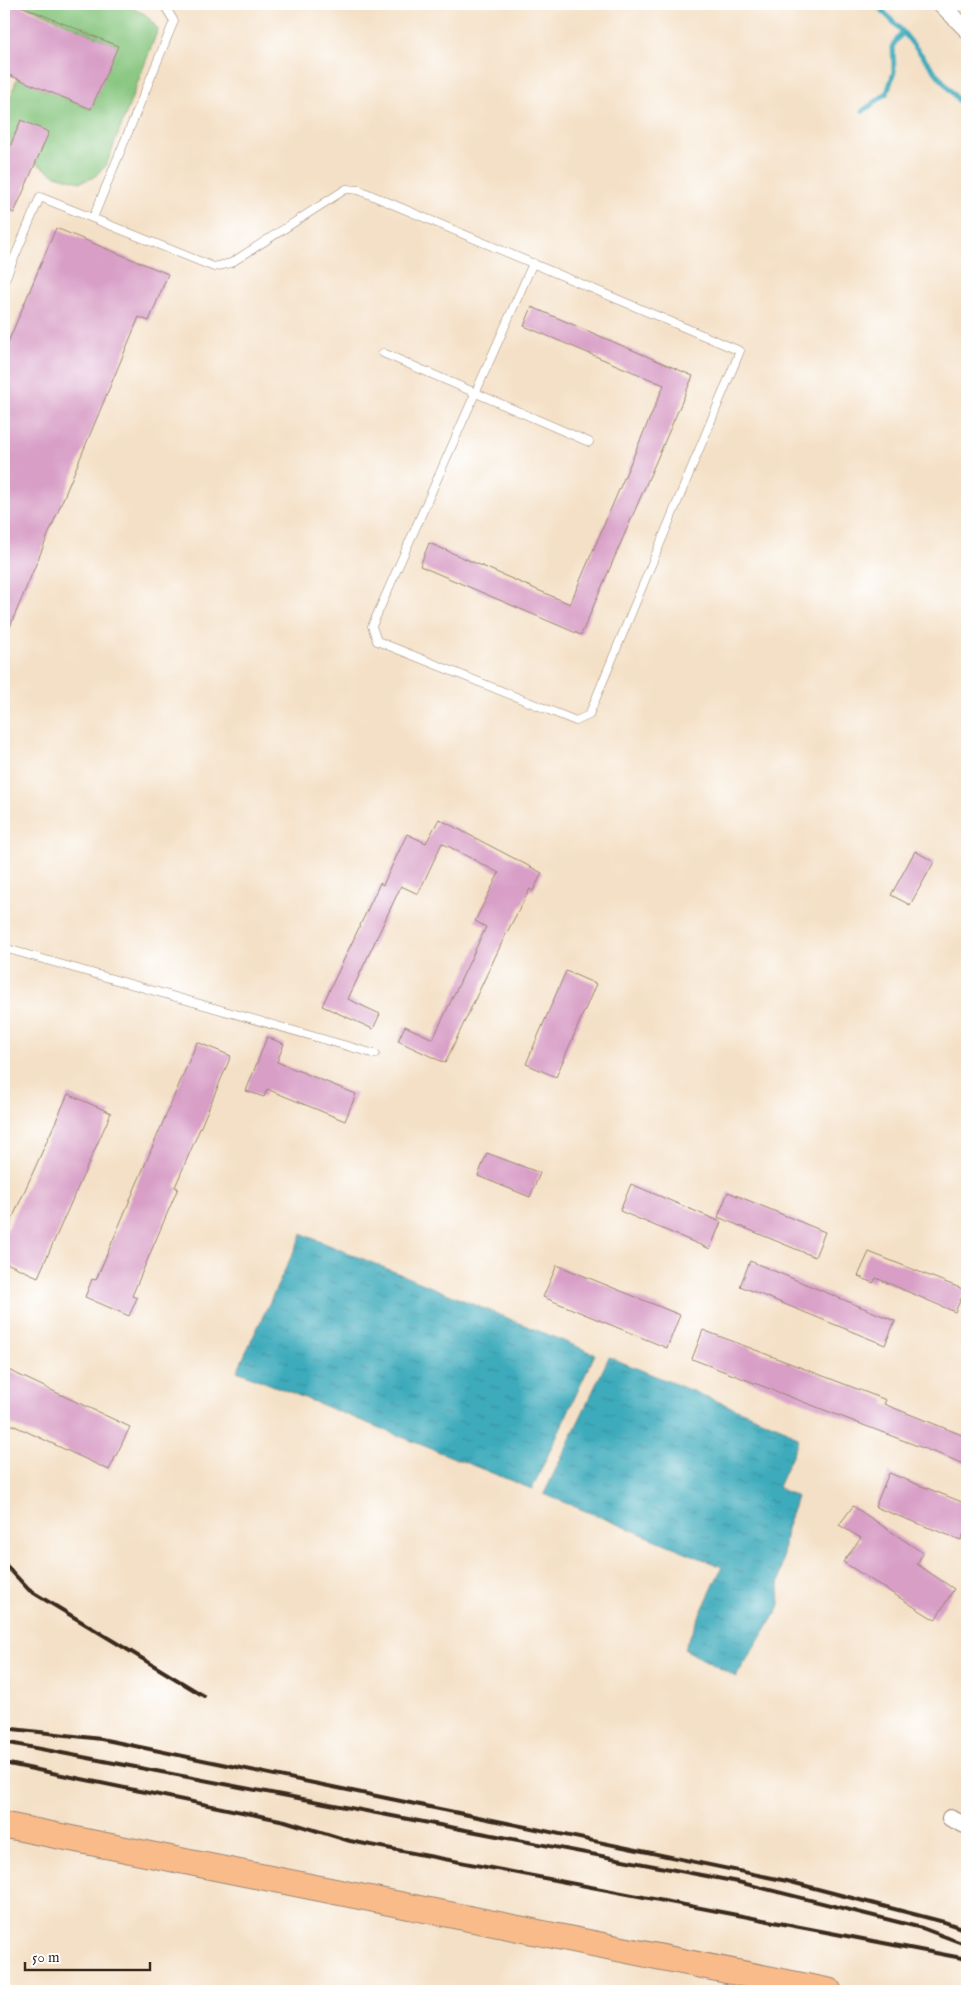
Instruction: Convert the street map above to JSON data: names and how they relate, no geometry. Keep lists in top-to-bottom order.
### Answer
{
  "scale_bar": "50 m"
}
